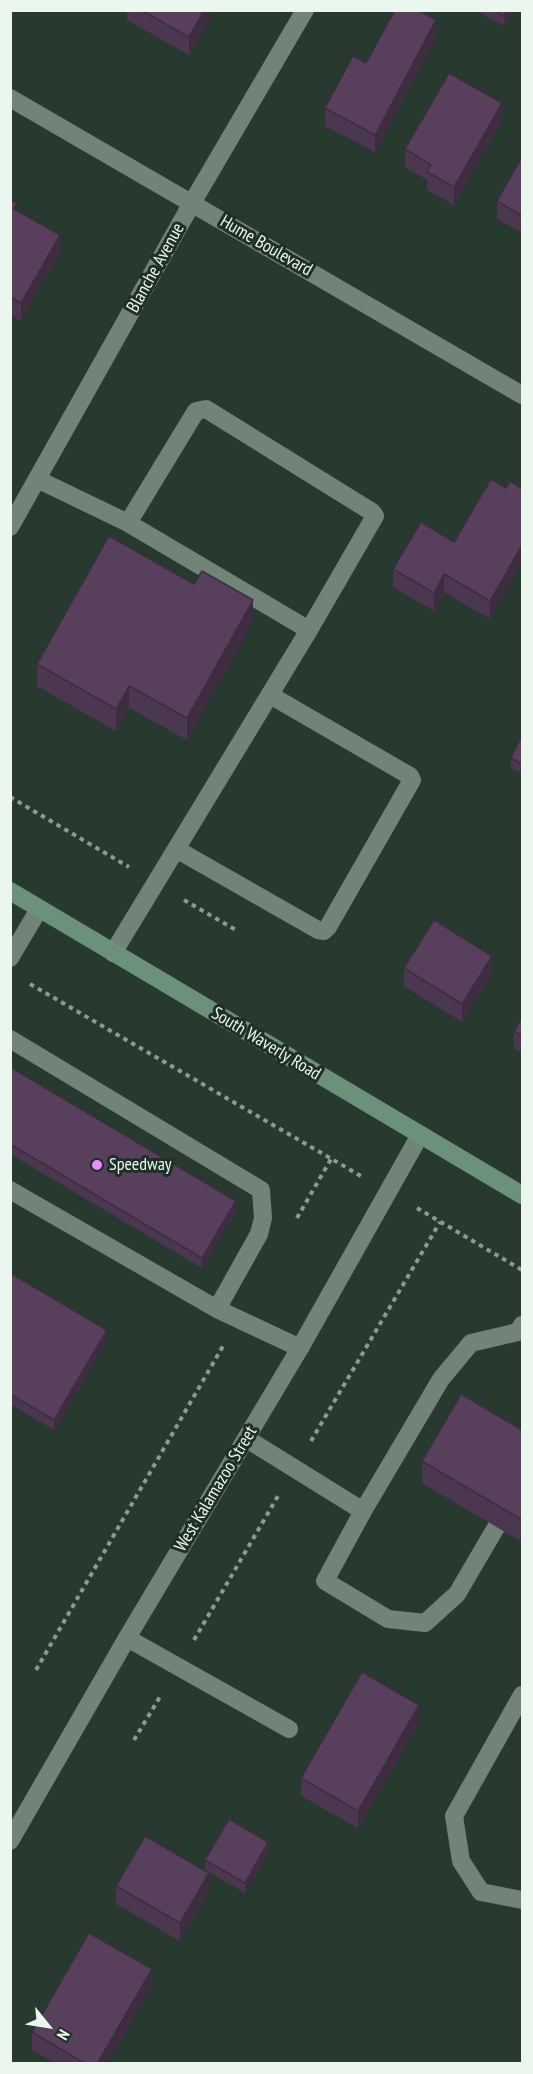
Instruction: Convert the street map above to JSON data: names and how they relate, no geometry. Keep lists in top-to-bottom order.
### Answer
{
  "streets": {
    "main road": ["South Waverly Road"],
    "street": ["Hume Boulevard", "Blanche Avenue", "West Kalamazoo Street"]
  },
  "crossings": [
    ["Hume Boulevard", "Blanche Avenue"],
    ["South Waverly Road", "West Kalamazoo Street"]
  ],
  "places": ["Speedway"],
  "north": "bottom right"
}
